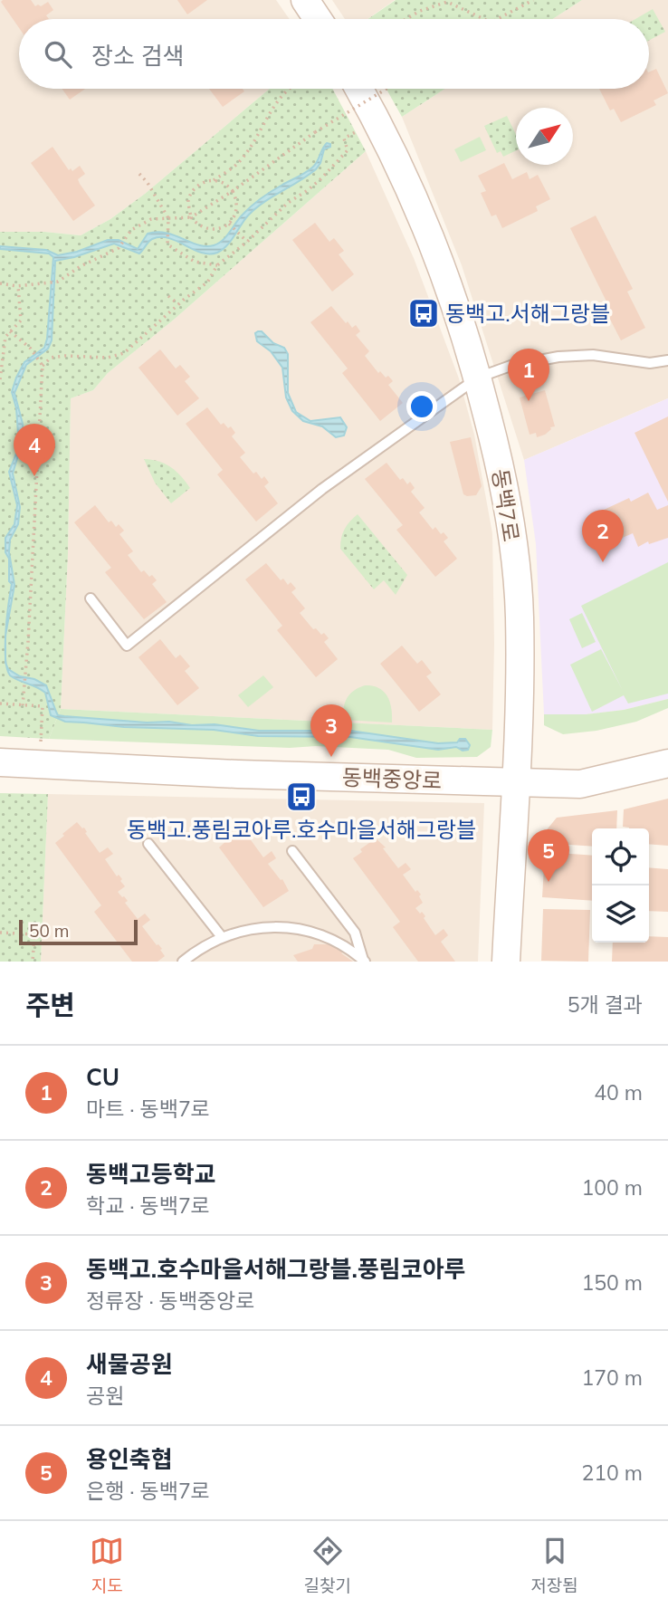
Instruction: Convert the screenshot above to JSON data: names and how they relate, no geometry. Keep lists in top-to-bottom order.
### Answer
{
  "streets": {
    "street": ["동백7로", "동백중앙로"]
  },
  "crossings": [
    ["동백7로", "동백중앙로"]
  ],
  "places": {
    "bus stop": ["동백고.서해그랑블", "동백고.풍림코아루.호수마을서해그랑블"]
  },
  "scale_bar": "50 m",
  "north": "top right",
  "page": {
    "search": "장소 검색",
    "pins": [
      "1",
      "4",
      "2",
      "3",
      "5"
    ],
    "scale": "50 m",
    "heading": ["주변", "5개 결과"],
    "list": [
      {
        "mark": "1",
        "name": "CU",
        "note": "마트 · 동백7로",
        "value": "40 m"
      },
      {
        "mark": "2",
        "name": "동백고등학교",
        "note": "학교 · 동백7로",
        "value": "100 m"
      },
      {
        "mark": "3",
        "name": "동백고.호수마을서해그랑블.풍림코아루",
        "note": "정류장 · 동백중앙로",
        "value": "150 m"
      },
      {
        "mark": "4",
        "name": "새물공원",
        "note": "공원",
        "value": "170 m"
      },
      {
        "mark": "5",
        "name": "용인축협",
        "note": "은행 · 동백7로",
        "value": "210 m"
      }
    ],
    "nav": ["지도", "길찾기", "저장됨"]
  }
}
